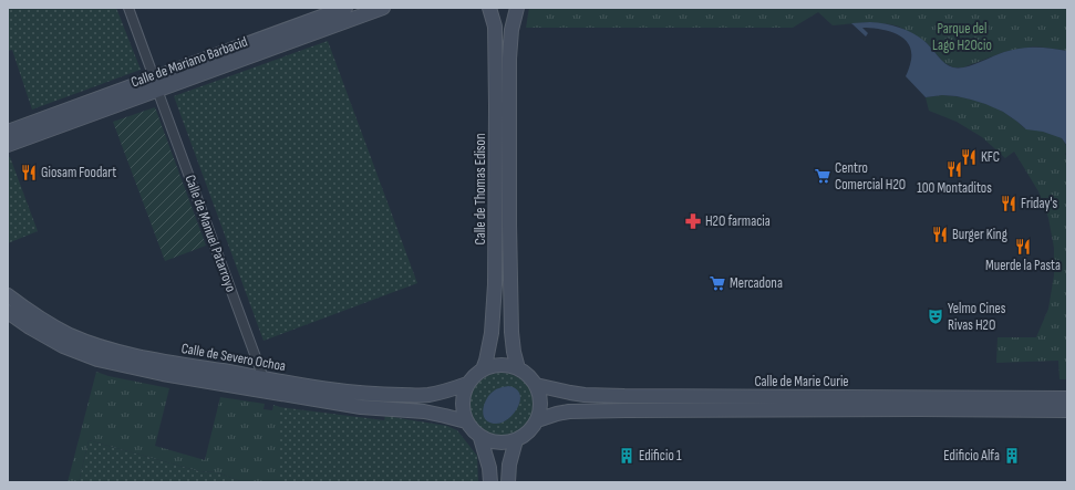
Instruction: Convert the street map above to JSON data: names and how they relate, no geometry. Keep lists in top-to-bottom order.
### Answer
{
  "streets": {
    "street": [
      "Calle de Mariano Barbacid",
      "Calle de Thomas Edison",
      "Calle de Manuel Patarroyo",
      "Calle de Severo Ochoa",
      "Calle de Marie Curie"
    ]
  },
  "crossings": [
    ["Calle de Mariano Barbacid", "Calle de Manuel Patarroyo"],
    ["Calle de Thomas Edison", "Calle de Severo Ochoa"],
    ["Calle de Thomas Edison", "Calle de Marie Curie"],
    ["Calle de Manuel Patarroyo", "Calle de Severo Ochoa"],
    ["Calle de Severo Ochoa", "Calle de Marie Curie"]
  ],
  "parks": ["Parque del Lago H2Ocio"],
  "places": {
    "restaurant": [
      "KFC",
      "100 Montaditos",
      "Giosam Foodart",
      "Friday's",
      "Burger King",
      "Muerde la Pasta"
    ],
    "supermarket": ["Centro Comercial H2O", "Mercadona"],
    "pharmacy": ["H2O farmacia"],
    "theatre": ["Yelmo Cines Rivas H2O"],
    "building": ["Edificio 1", "Edificio Alfa"]
  }
}
